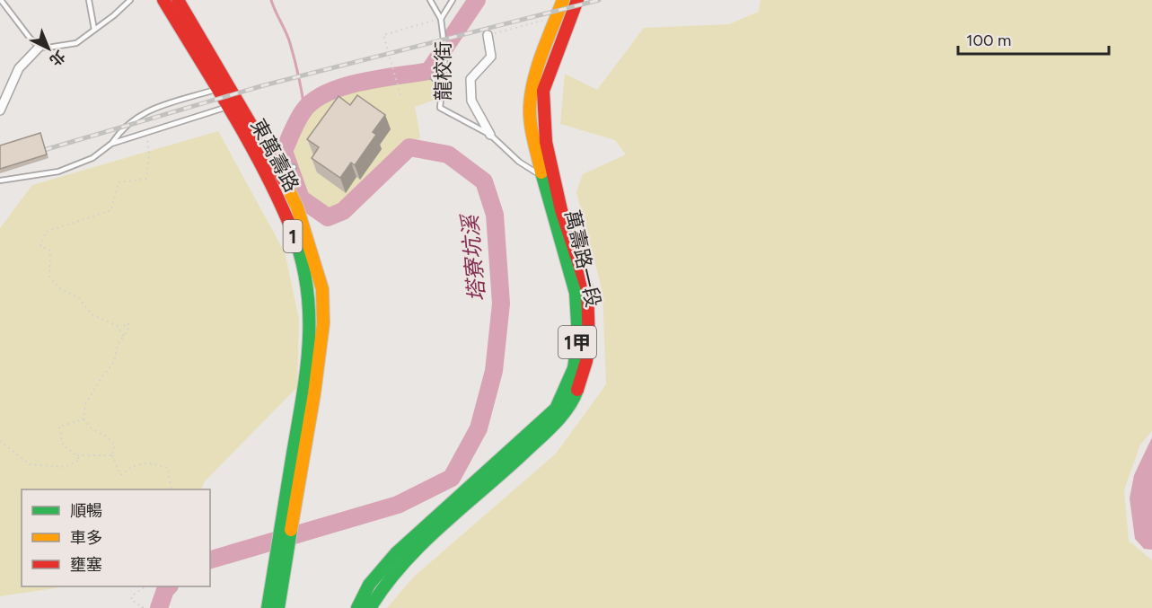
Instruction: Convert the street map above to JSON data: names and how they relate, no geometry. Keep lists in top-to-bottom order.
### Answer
{
  "streets": {
    "main road": [
      "東萬壽路",
      "1",
      "萬壽路一段",
      "1甲"
    ],
    "lane": ["龍校街"]
  },
  "crossings": [
    ["龍校街", "萬壽路一段"],
    ["東萬壽路", "1"]
  ],
  "water": ["塔寮坑溪"],
  "legend": ["順暢", "車多", "壅塞"],
  "scale_bar": "100 m",
  "north": "bottom right"
}
